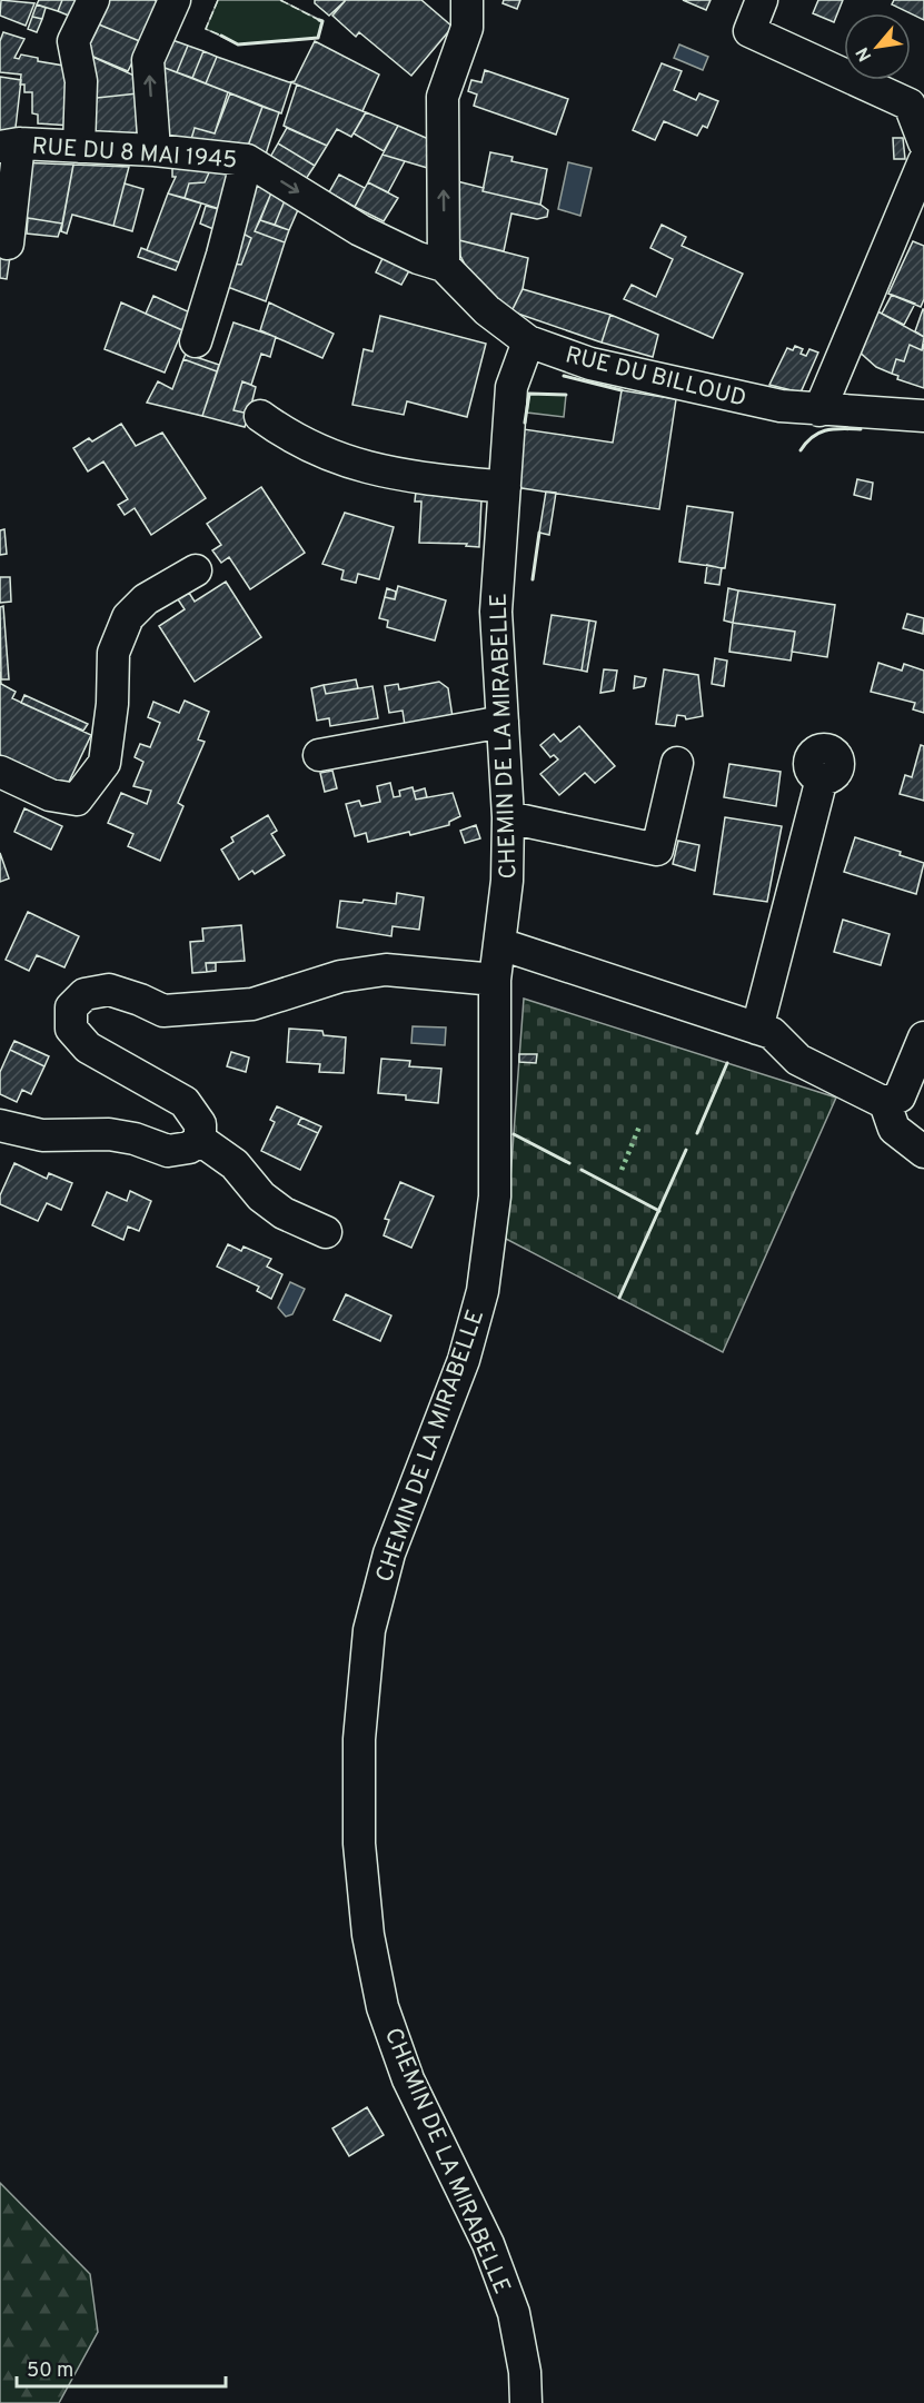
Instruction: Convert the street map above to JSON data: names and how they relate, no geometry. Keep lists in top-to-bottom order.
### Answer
{
  "streets": {
    "street": ["RUE DU 8 MAI 1945", "RUE DU BILLOUD", "CHEMIN DE LA MIRABELLE"]
  },
  "crossings": [
    ["RUE DU 8 MAI 1945", "RUE DU BILLOUD"],
    ["RUE DU BILLOUD", "CHEMIN DE LA MIRABELLE"]
  ],
  "scale_bar": "50 m",
  "north": "bottom left"
}
